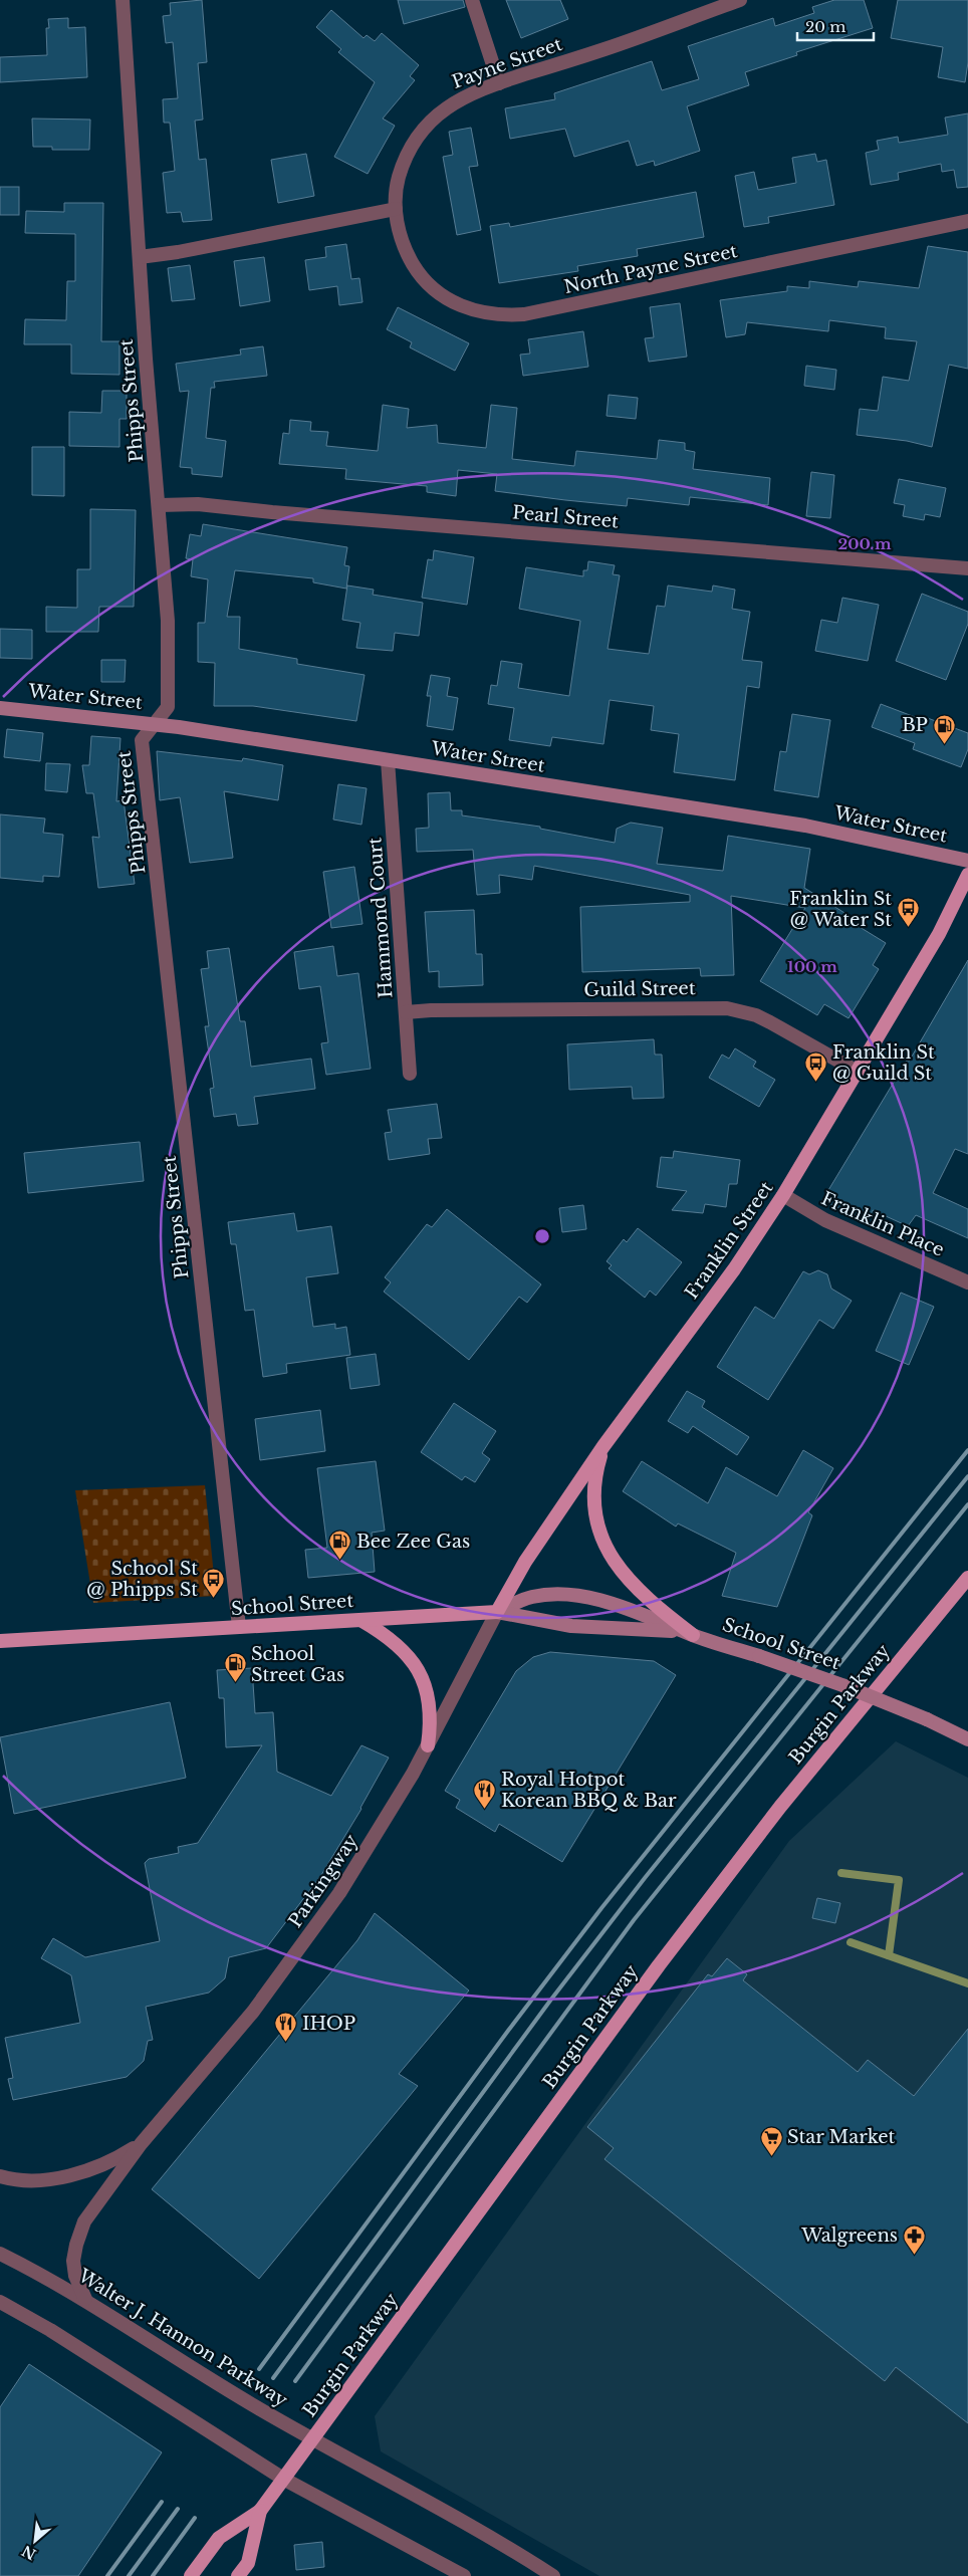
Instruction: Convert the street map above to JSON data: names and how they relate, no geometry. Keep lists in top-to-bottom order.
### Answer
{
  "streets": {
    "main road": [
      "Water Street",
      "Franklin Street",
      "School Street",
      "Burgin Parkway"
    ],
    "street": [
      "Payne Street",
      "North Payne Street",
      "Phipps Street",
      "Pearl Street",
      "Hammond Court",
      "Guild Street",
      "Franklin Place",
      "Parkingway",
      "Walter J. Hannon Parkway"
    ]
  },
  "crossings": [
    ["Payne Street", "North Payne Street"],
    ["Phipps Street", "Pearl Street"],
    ["Phipps Street", "Water Street"],
    ["Phipps Street", "School Street"],
    ["Water Street", "Hammond Court"],
    ["Hammond Court", "Guild Street"],
    ["Guild Street", "Franklin Street"],
    ["Franklin Place", "Franklin Street"],
    ["Franklin Street", "School Street"],
    ["Franklin Street", "Parkingway"],
    ["School Street", "Parkingway"],
    ["Burgin Parkway", "Walter J. Hannon Parkway"],
    ["Parkingway", "Walter J. Hannon Parkway"]
  ],
  "places": {
    "fuel station": ["BP", "Bee Zee Gas", "School Street Gas"],
    "bus stop": ["Franklin St @ Water St", "Franklin St @ Guild St", "School St @ Phipps St"],
    "restaurant": ["Royal Hotpot Korean BBQ & Bar", "IHOP"],
    "supermarket": ["Star Market"],
    "pharmacy": ["Walgreens"]
  },
  "scale_bar": "20 m",
  "north": "bottom left",
  "rings": ["200 m", "100 m"]
}
